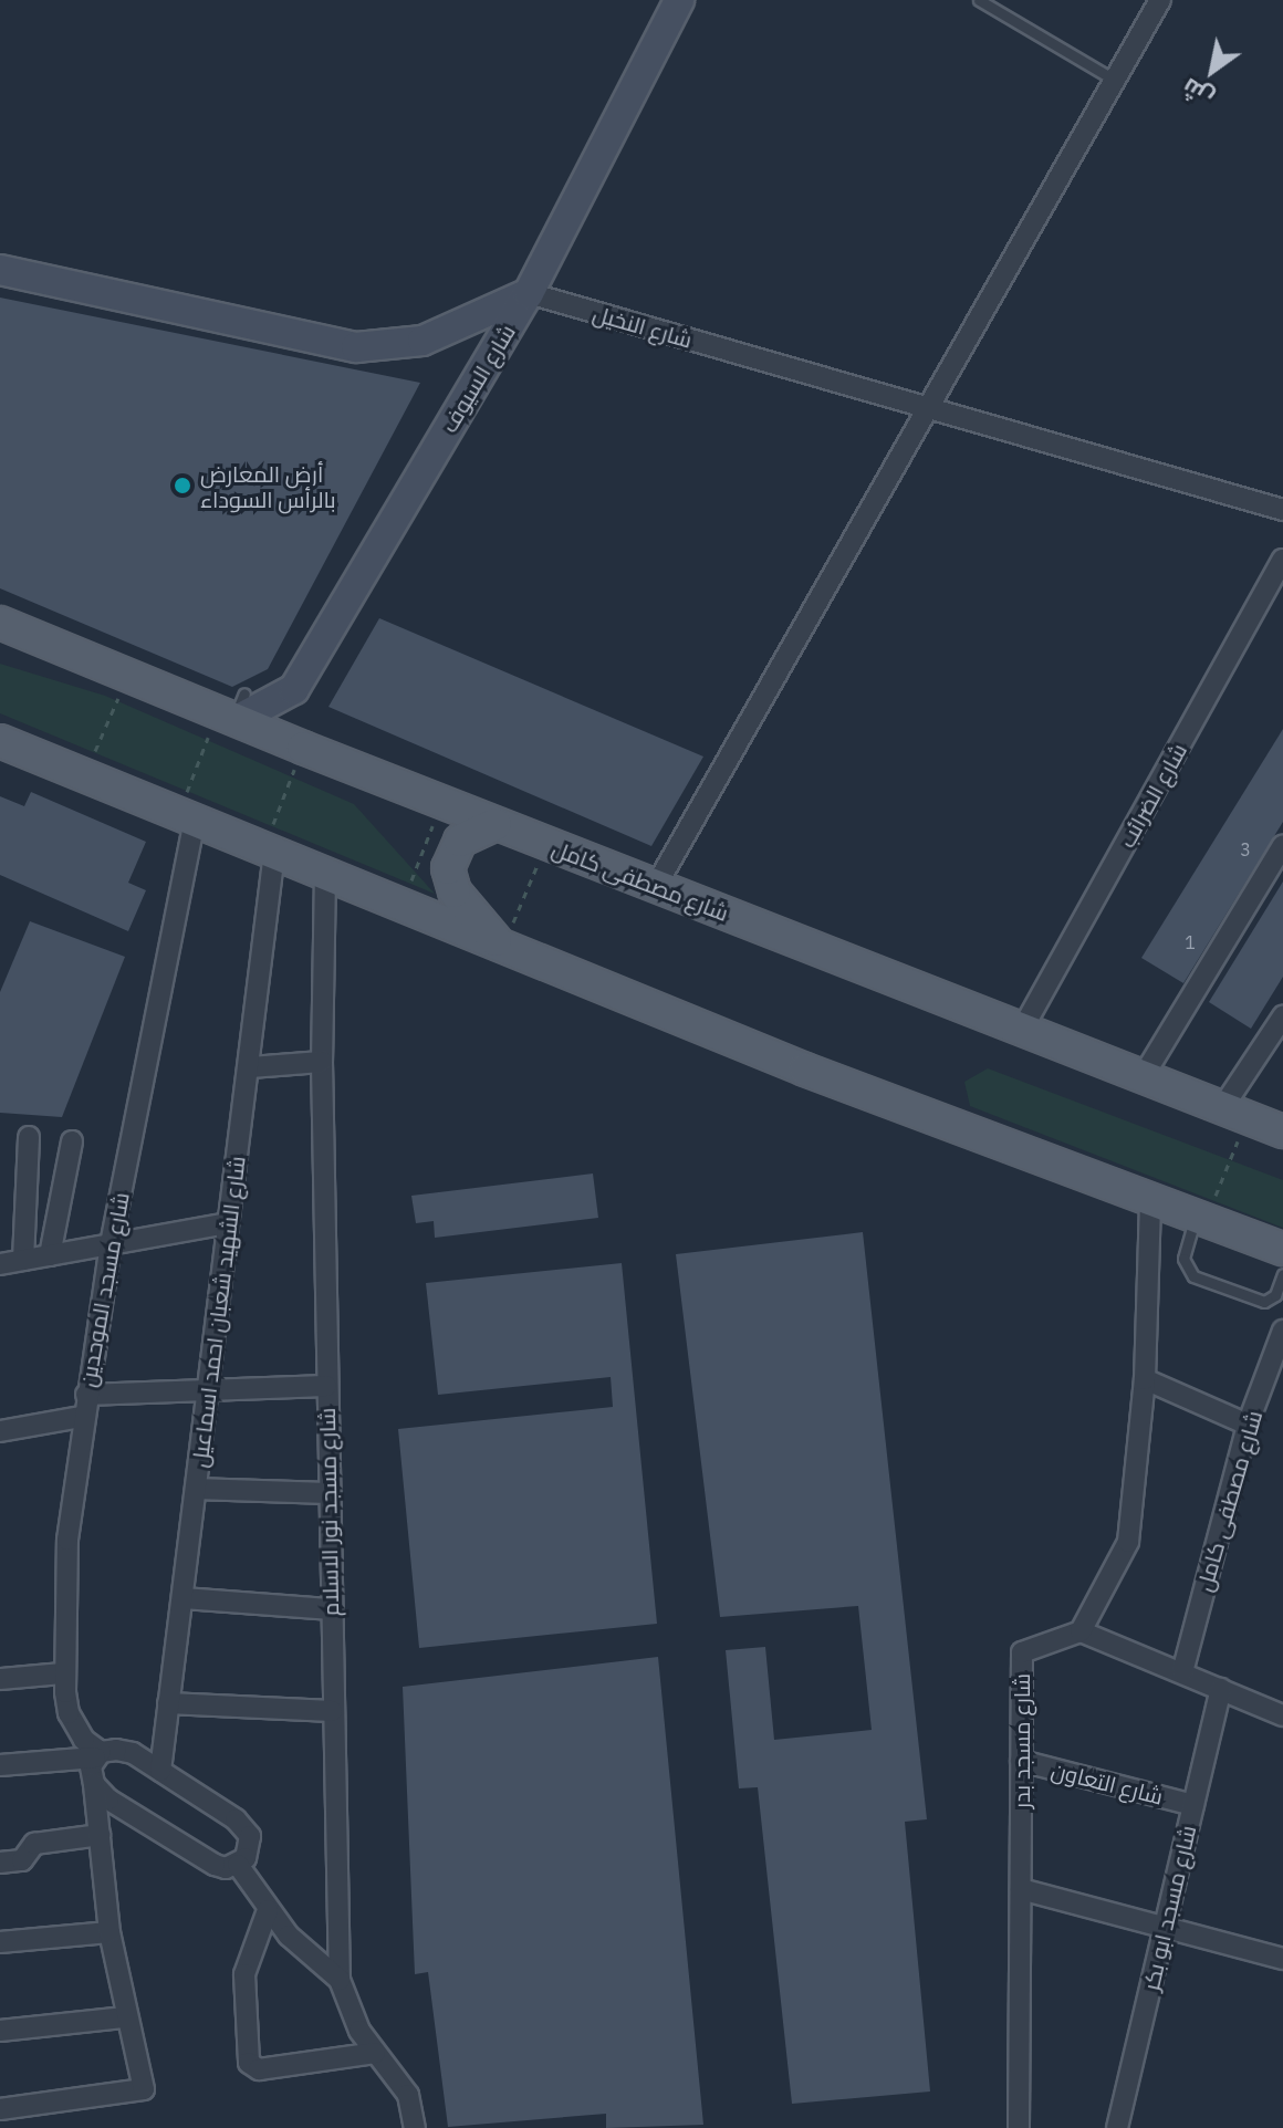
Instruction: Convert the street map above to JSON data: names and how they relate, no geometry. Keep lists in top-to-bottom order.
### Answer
{
  "streets": {
    "main road": ["شارع السيوف", "شارع مصطفى كامل"],
    "street": [
      "شارع النخيل",
      "شارع الضرائب",
      "شارع مسجد الموحدين",
      "شارع الشهيد شعبان احمد اسماعيل",
      "شارع مسجد نور الاسلام",
      "شارع مسجد بدر",
      "شارع التعاون",
      "شارع مسجد ابو بكر"
    ]
  },
  "crossings": [
    ["شارع النخيل", "شارع السيوف"],
    ["شارع السيوف", "شارع مصطفى كامل"],
    ["شارع الضرائب", "شارع مصطفى كامل"],
    ["شارع مسجد بدر", "شارع التعاون"],
    ["شارع التعاون", "شارع مسجد ابو بكر"]
  ],
  "places": ["أرض المعارض بالرأس السوداء"],
  "house_numbers": ["3", "1"],
  "north": "bottom left"
}
